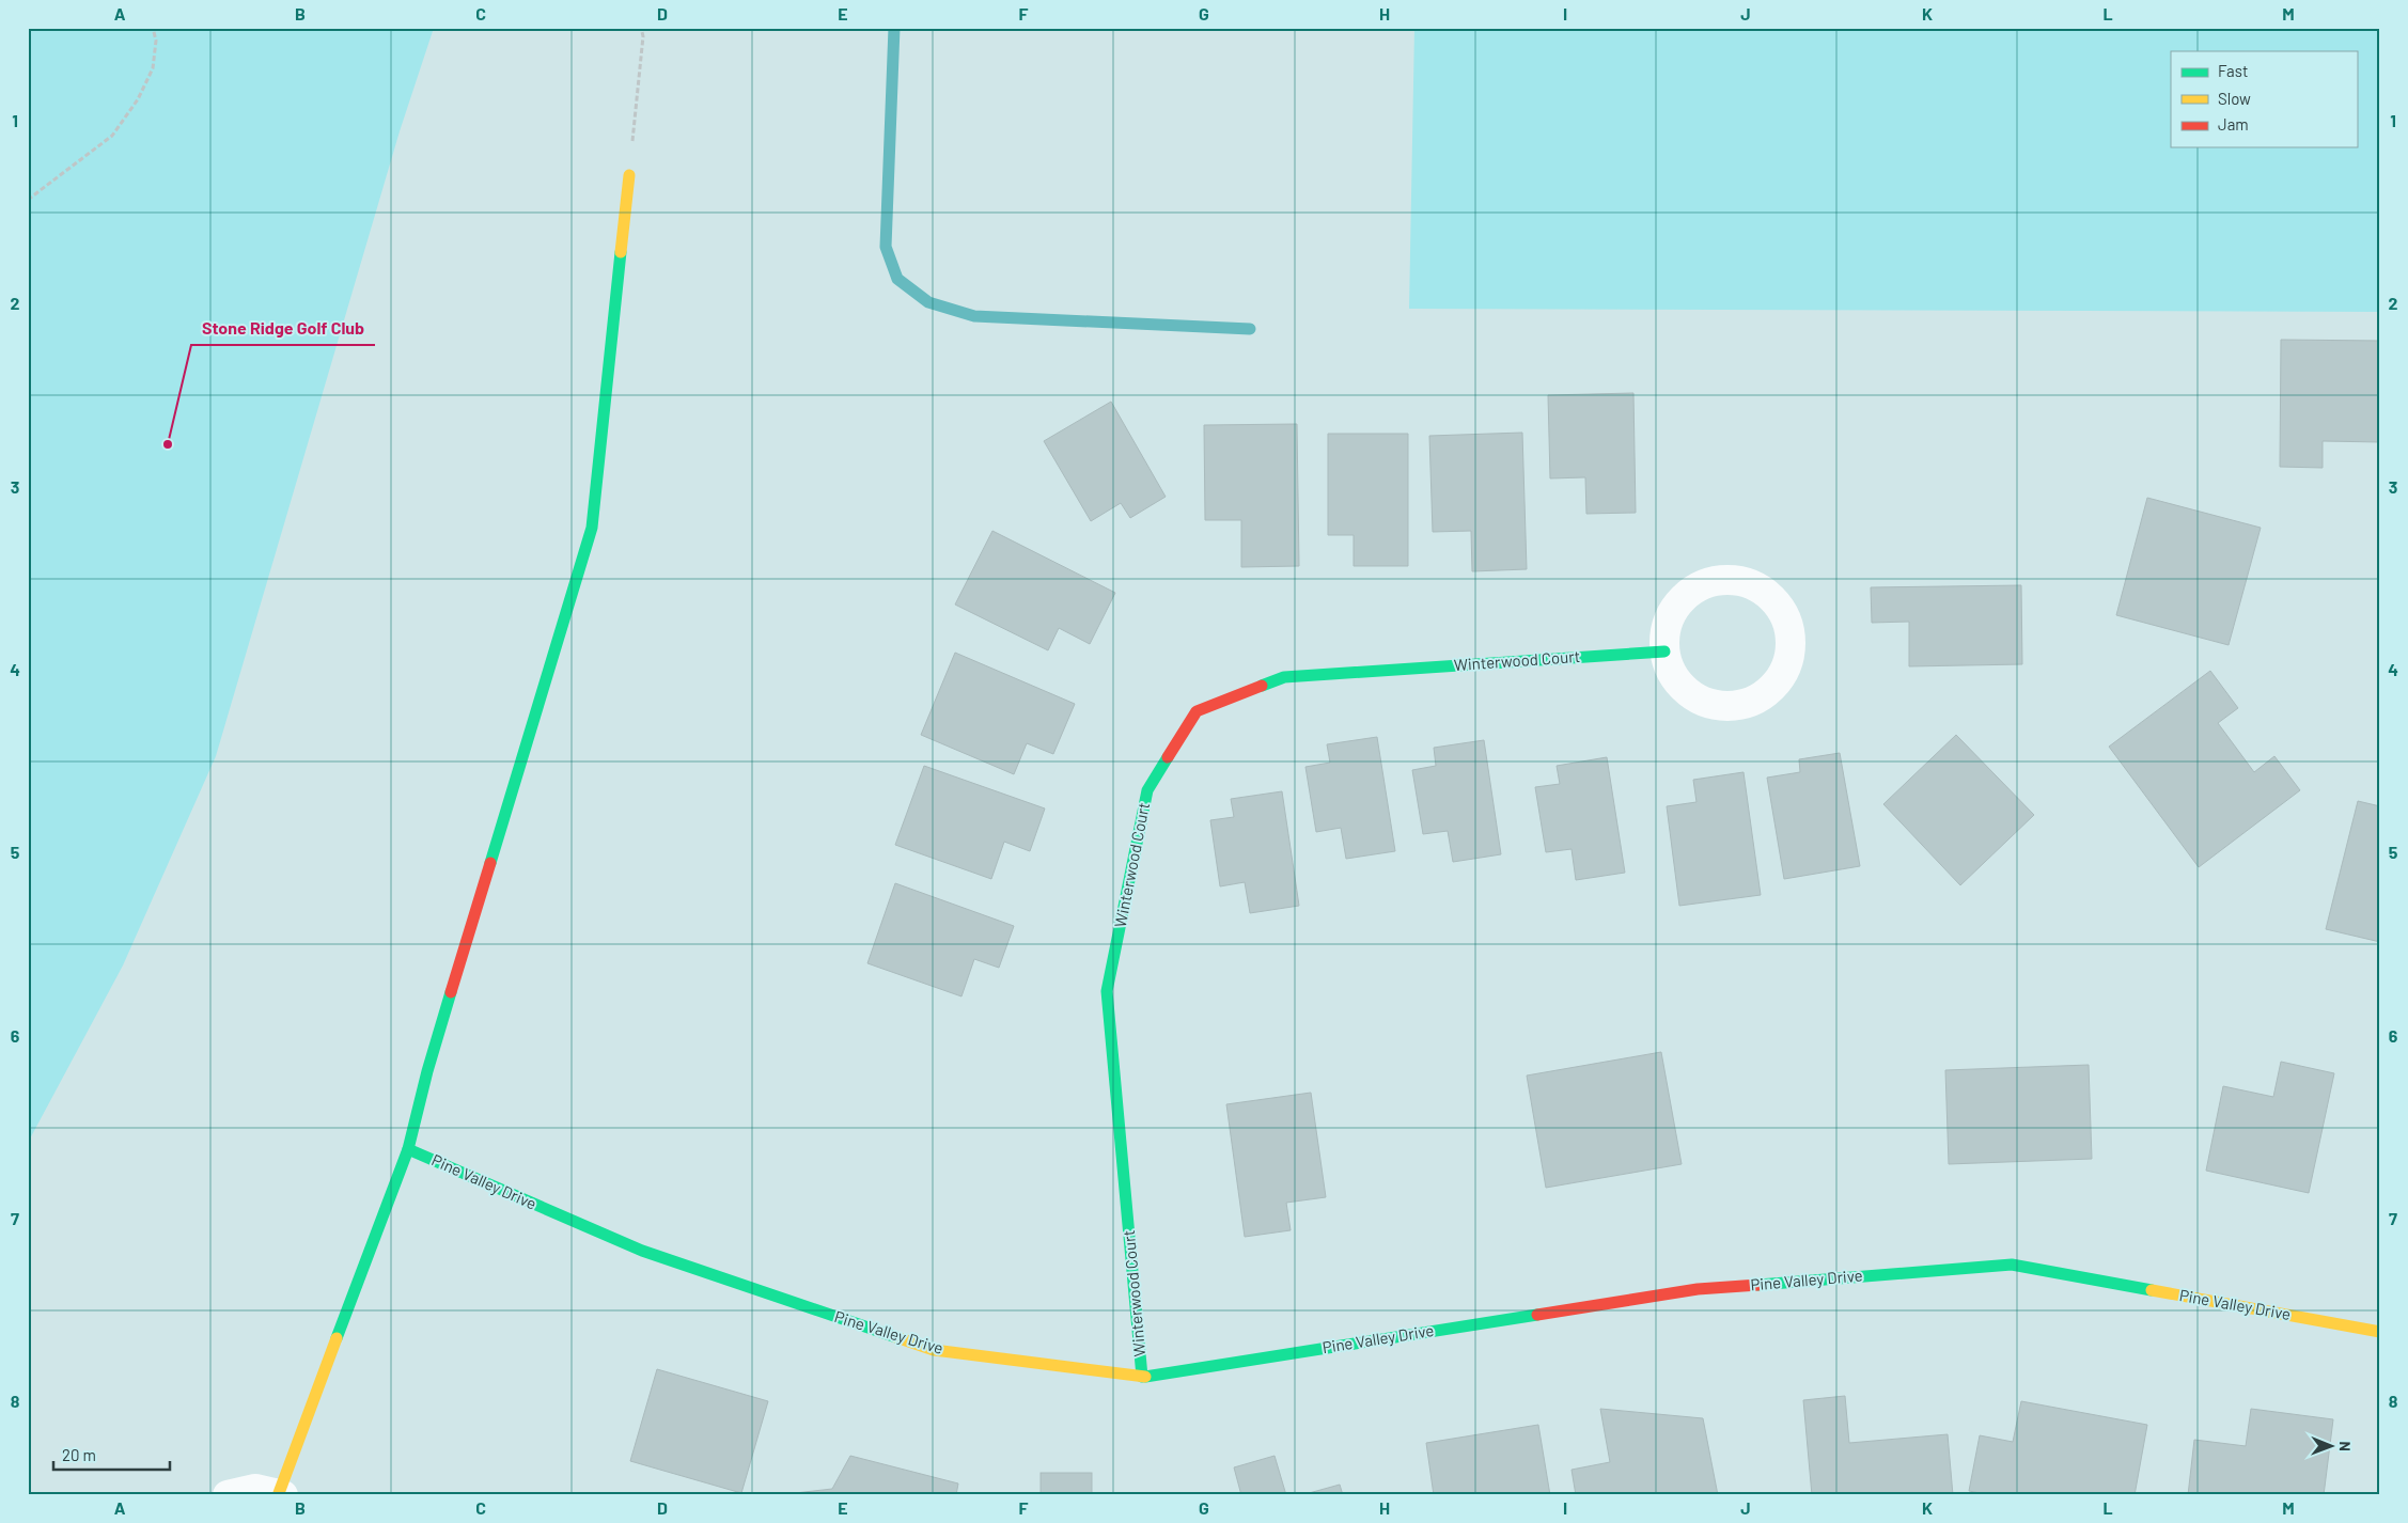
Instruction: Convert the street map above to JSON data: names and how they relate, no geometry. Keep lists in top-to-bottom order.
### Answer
{
  "streets": {
    "street": ["Winterwood Court", "Pine Valley Drive"]
  },
  "crossings": [
    ["Winterwood Court", "Pine Valley Drive"]
  ],
  "places": ["Stone Ridge Golf Club"],
  "legend": ["Fast", "Slow", "Jam"],
  "scale_bar": "20 m",
  "north": "right",
  "grid": {
    "columns": [
      "A",
      "B",
      "C",
      "D",
      "E",
      "F",
      "G",
      "H",
      "I",
      "J",
      "K",
      "L",
      "M"
    ],
    "rows": [
      "1",
      "2",
      "3",
      "4",
      "5",
      "6",
      "7",
      "8"
    ]
  }
}
